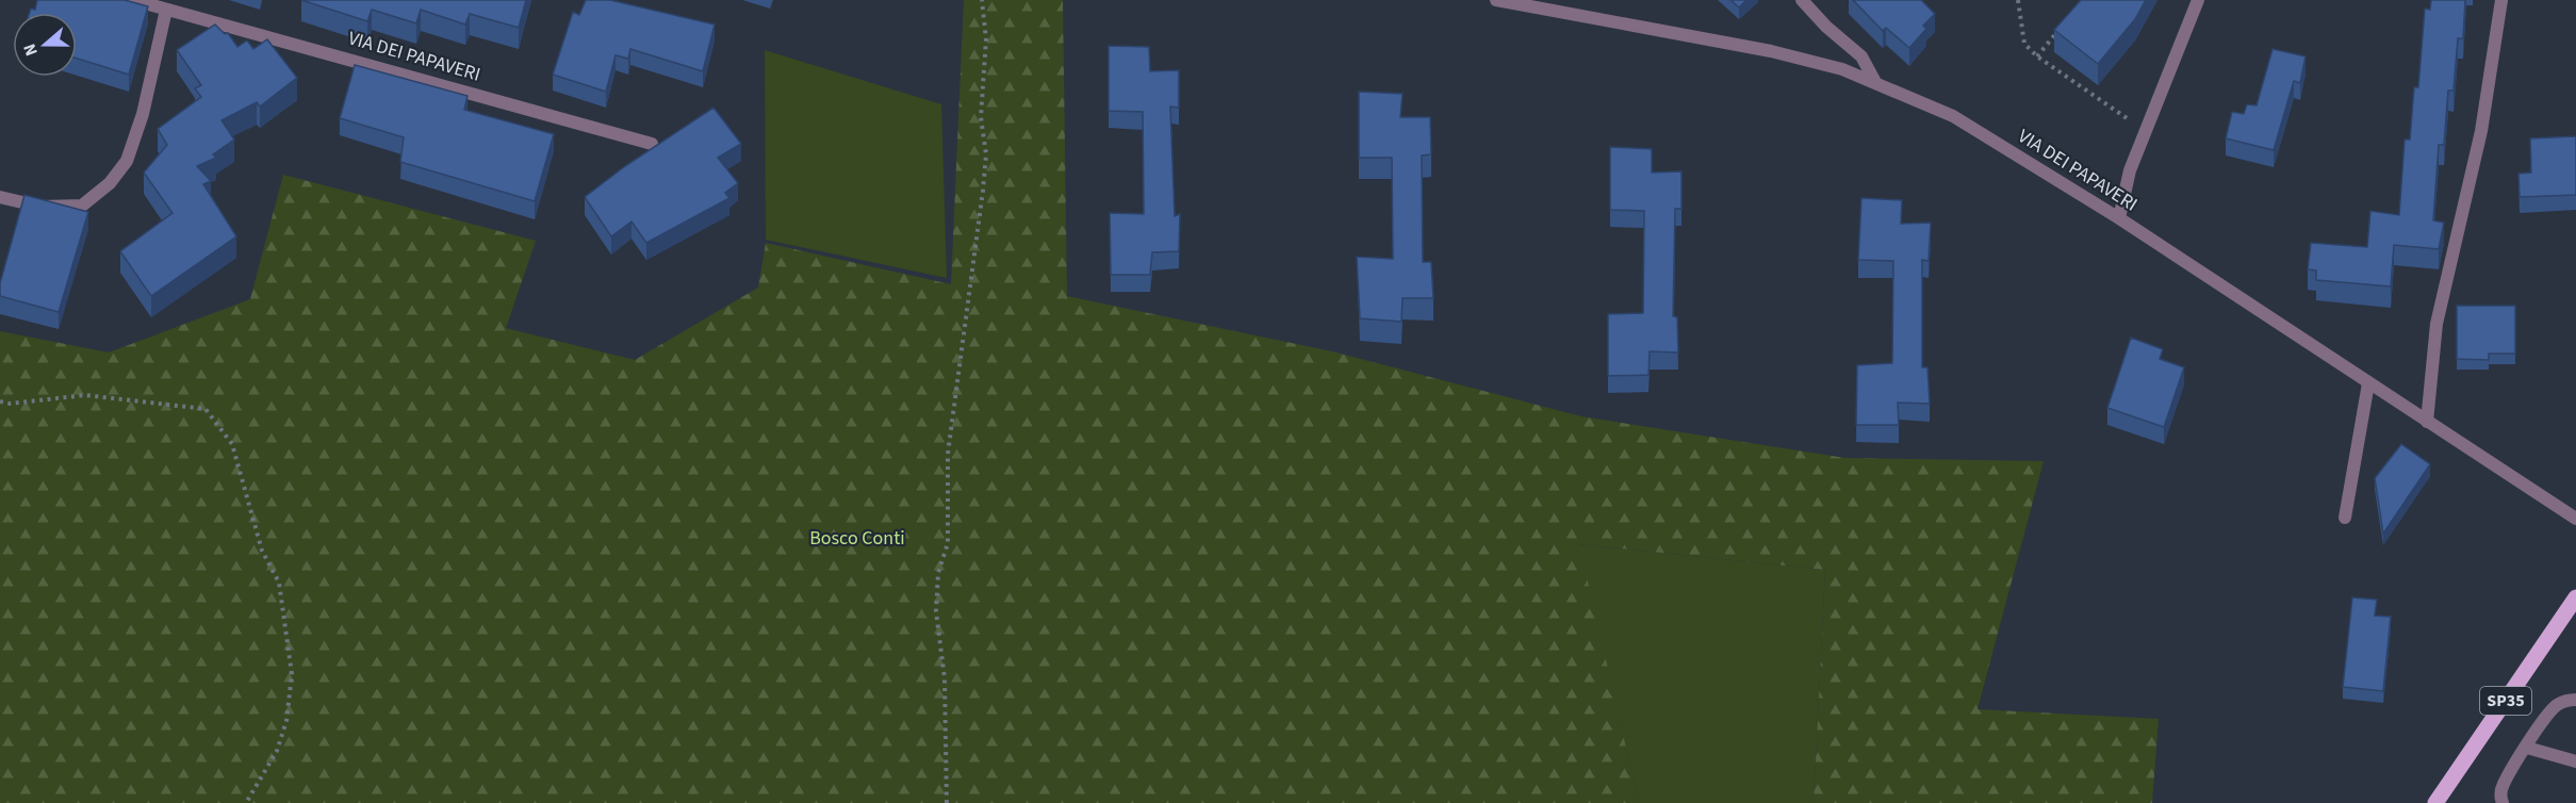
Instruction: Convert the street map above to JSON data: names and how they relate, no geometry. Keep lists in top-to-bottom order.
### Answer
{
  "streets": {
    "main road": ["SP35"],
    "street": ["VIA DEI PAPAVERI"]
  },
  "parks": ["Bosco Conti"],
  "north": "left"
}
